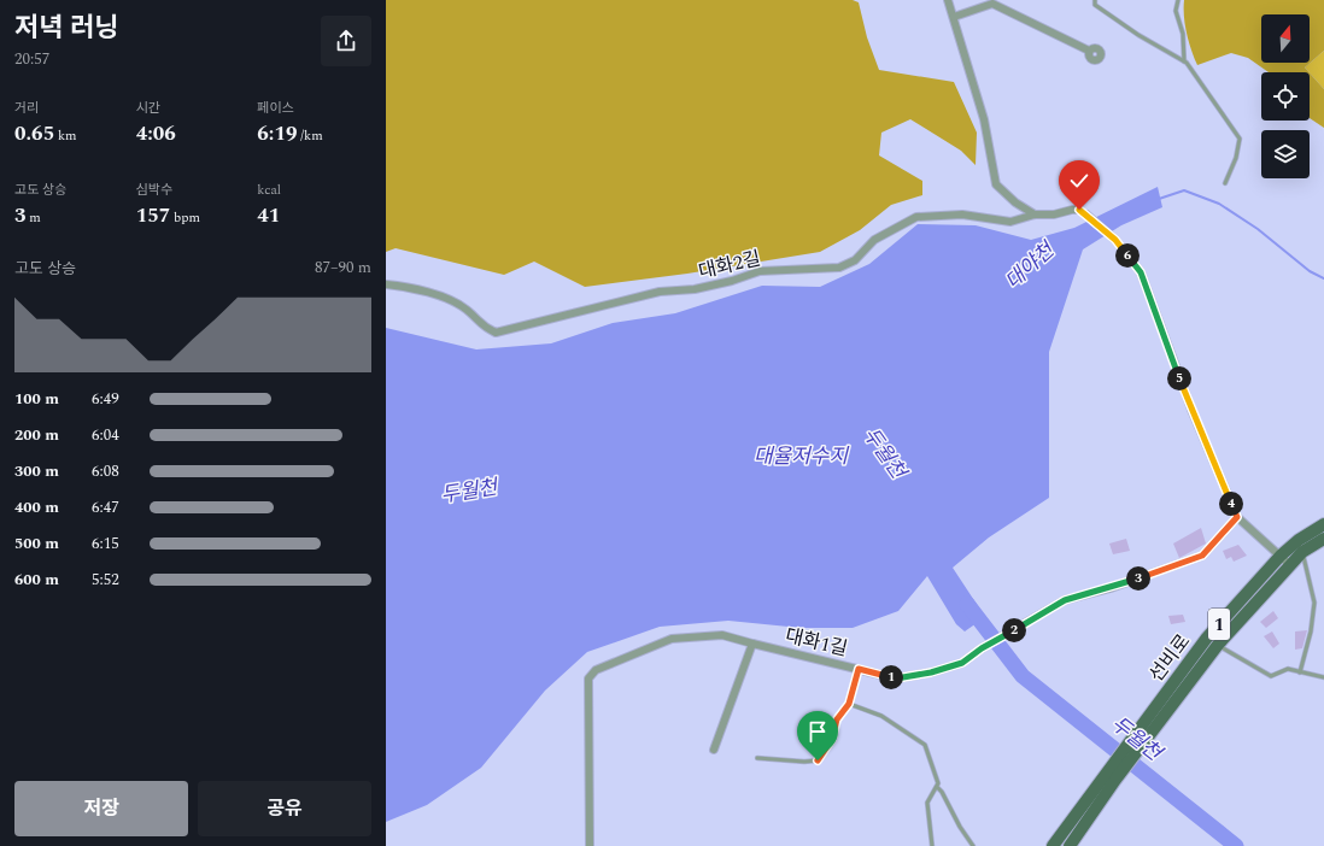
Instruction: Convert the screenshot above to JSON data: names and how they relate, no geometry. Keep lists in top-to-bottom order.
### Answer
{
  "streets": {
    "main road": ["1", "선비로"],
    "street": ["대화2길", "대화1길"]
  },
  "crossings": [
    ["대화2길", "대화1길"],
    ["1", "선비로"]
  ],
  "water": ["대야천", "두월천", "대율저수지"],
  "north": "top",
  "page": {
    "heading": ["저녁 러닝", "20:57"],
    "stats": [
      ["거리", "0.65 km"],
      ["시간", "4:06"],
      ["페이스", "6:19 /km"],
      ["고도 상승", "3 m"],
      ["심박수", "157 bpm"],
      ["kcal", "41"]
    ],
    "pins": [
      "6",
      "5",
      "4",
      "3",
      "2",
      "1"
    ],
    "chart": ["고도 상승", "87–90 m"],
    "list": [
      {
        "name": "100 m",
        "note": "6:49"
      },
      {
        "name": "200 m",
        "note": "6:04"
      },
      {
        "name": "300 m",
        "note": "6:08"
      },
      {
        "name": "400 m",
        "note": "6:47"
      },
      {
        "name": "500 m",
        "note": "6:15"
      },
      {
        "name": "600 m",
        "note": "5:52"
      }
    ],
    "buttons": ["저장", "공유"]
  }
}
